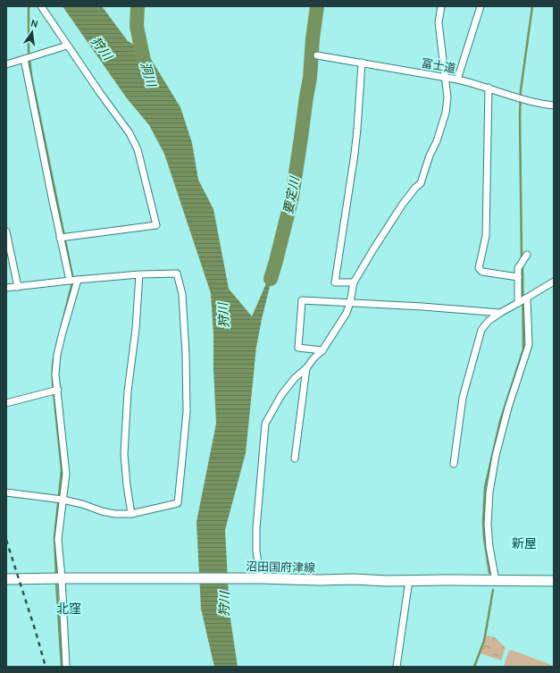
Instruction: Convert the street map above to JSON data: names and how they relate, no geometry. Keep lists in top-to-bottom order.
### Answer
{
  "streets": {
    "main road": ["沼田国府津線"],
    "street": ["富士道"]
  },
  "districts": ["新屋", "北窪"],
  "water": ["狩川", "洞川", "要定川"],
  "north": "top"
}
